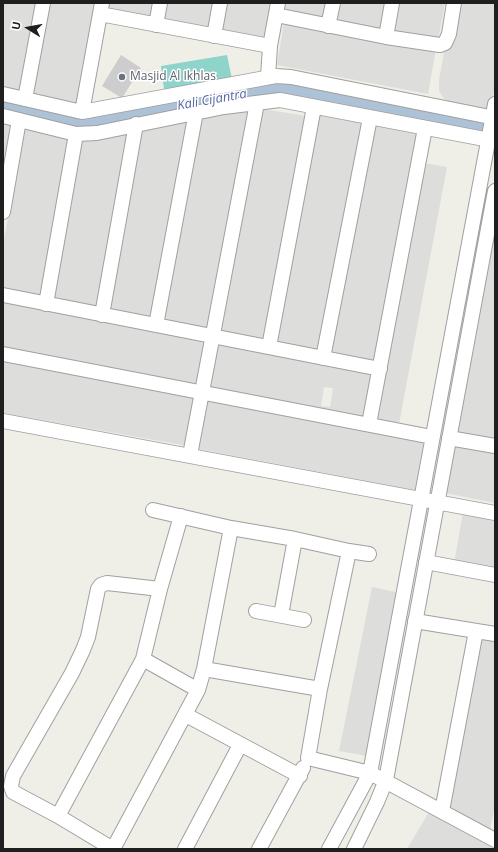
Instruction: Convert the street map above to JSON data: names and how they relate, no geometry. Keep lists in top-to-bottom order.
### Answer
{
  "water": ["Kali Cijantra"],
  "places": ["Masjid Al Ikhlas"],
  "north": "left"
}
